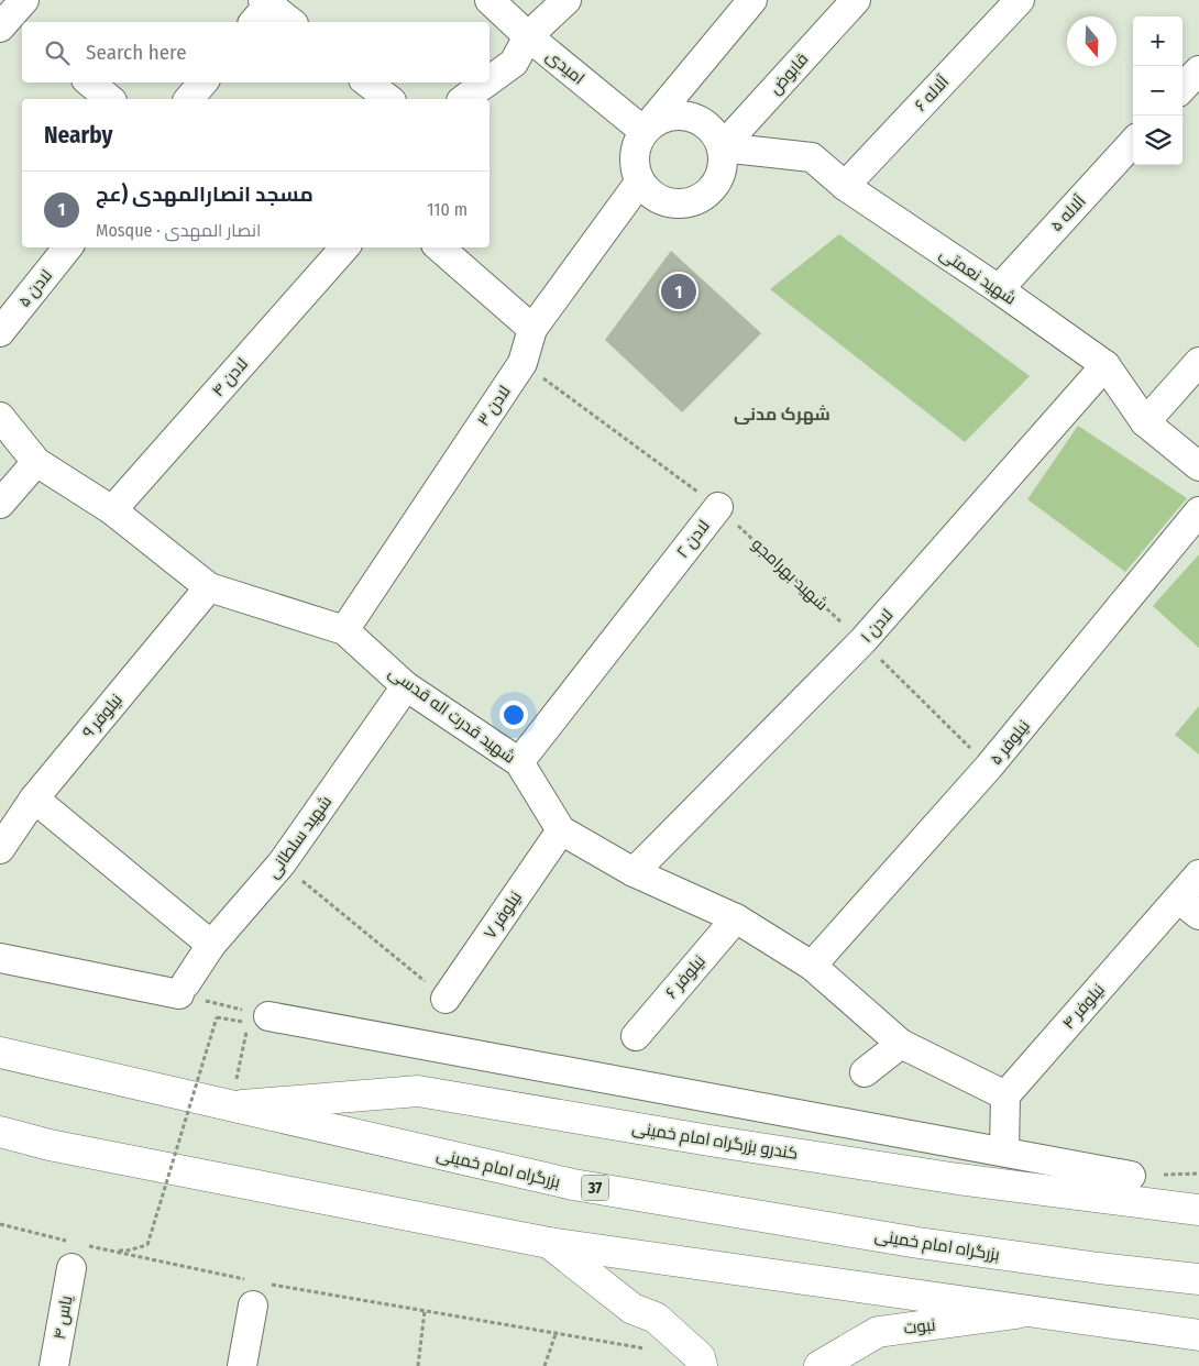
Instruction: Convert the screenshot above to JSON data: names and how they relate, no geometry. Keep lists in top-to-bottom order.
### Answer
{
  "streets": {
    "main road": [
      "کندرو بزرگراه امام خمینی",
      "بزرگراه امام خمینی",
      "37",
      "نبوت"
    ],
    "street": [
      "امیدی",
      "قابوض",
      "آلاله ۶",
      "آلاله ۵",
      "شهید نعمتی",
      "لادن ۵",
      "لادن ۴",
      "لادن ۳",
      "لادن ۲",
      "لادن ۱",
      "شهید قدرت اله قدسی",
      "نیلوفر ۹",
      "نیلوفر ۵",
      "شهید سلطانی",
      "نیلوفر ۷",
      "نیلوفر ۶",
      "نیلوفر ۴",
      "یاس ۴"
    ],
    "path": ["شهید بهرامجو"]
  },
  "crossings": [
    ["امیدی", "قابوض"],
    ["امیدی", "شهید نعمتی"],
    ["امیدی", "لادن ۳"],
    ["قابوض", "شهید نعمتی"],
    ["قابوض", "لادن ۳"],
    ["آلاله ۶", "شهید نعمتی"],
    ["آلاله ۵", "شهید نعمتی"],
    ["شهید نعمتی", "لادن ۳"],
    ["شهید نعمتی", "لادن ۱"],
    ["لادن ۴", "شهید قدرت اله قدسی"],
    ["لادن ۳", "لادن ۲"],
    ["لادن ۳", "شهید قدرت اله قدسی"],
    ["لادن ۲", "شهید بهرامجو"],
    ["لادن ۲", "شهید قدرت اله قدسی"],
    ["شهید بهرامجو", "لادن ۱"],
    ["شهید بهرامجو", "نیلوفر ۵"],
    ["لادن ۱", "شهید قدرت اله قدسی"],
    ["شهید قدرت اله قدسی", "نیلوفر ۹"],
    ["شهید قدرت اله قدسی", "نیلوفر ۵"],
    ["شهید قدرت اله قدسی", "شهید سلطانی"],
    ["شهید قدرت اله قدسی", "نیلوفر ۷"],
    ["شهید قدرت اله قدسی", "نیلوفر ۶"],
    ["شهید قدرت اله قدسی", "نیلوفر ۴"],
    ["کندرو بزرگراه امام خمینی", "بزرگراه امام خمینی"]
  ],
  "districts": ["شهرک مدنی"],
  "north": "bottom",
  "page": {
    "map_buttons": ["+", "−"],
    "search": "Search here",
    "heading": "Nearby",
    "list": [
      {
        "mark": "1",
        "name": "مسجد انصارالمهدی (عج",
        "note": "Mosque · انصار المهدی",
        "value": "110 m"
      }
    ],
    "pins": "1"
  }
}
